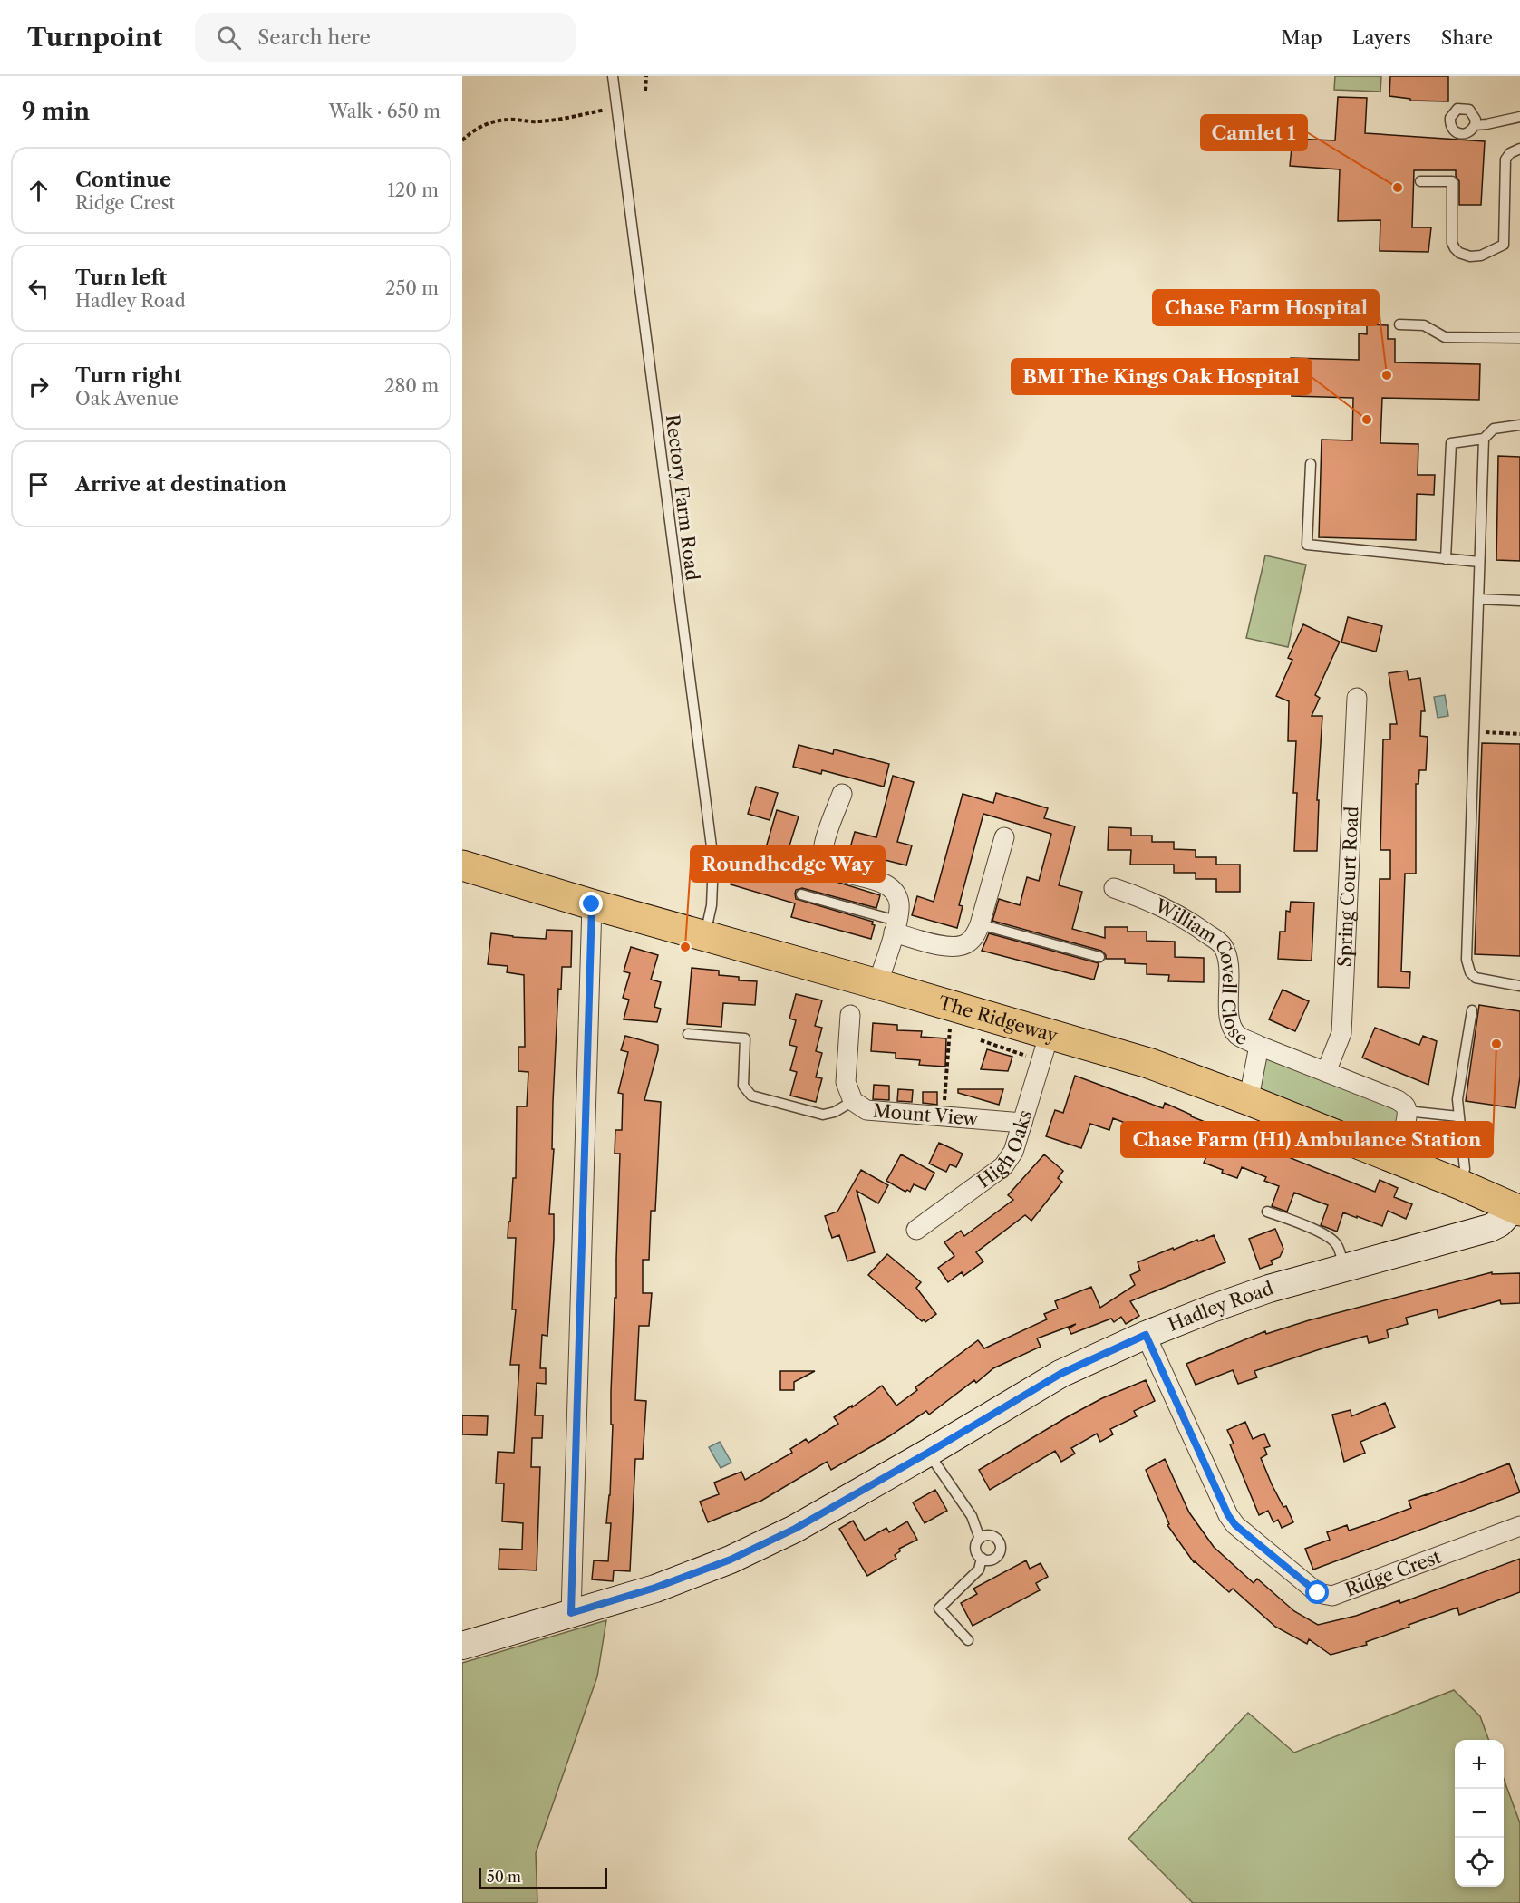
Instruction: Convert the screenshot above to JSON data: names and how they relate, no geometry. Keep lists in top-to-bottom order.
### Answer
{
  "streets": {
    "main road": ["The Ridgeway"],
    "street": [
      "Spring Court Road",
      "William Covell Close",
      "Mount View",
      "High Oaks",
      "Hadley Road",
      "Ridge Crest"
    ],
    "lane": ["Rectory Farm Road"]
  },
  "crossings": [
    ["Rectory Farm Road", "The Ridgeway"],
    ["Spring Court Road", "William Covell Close"],
    ["William Covell Close", "The Ridgeway"],
    ["The Ridgeway", "High Oaks"],
    ["The Ridgeway", "Hadley Road"],
    ["Mount View", "High Oaks"],
    ["Hadley Road", "Ridge Crest"]
  ],
  "places": [
    "Camlet 1",
    "Chase Farm Hospital",
    "BMI The Kings Oak Hospital",
    "Roundhedge Way",
    "Chase Farm (H1) Ambulance Station"
  ],
  "scale_bar": "50 m",
  "page": {
    "header": "Turnpoint",
    "search": "Search here",
    "nav": ["Map", "Layers", "Share"],
    "heading": ["9 min", "Walk · 650 m"],
    "list": [
      ["Continue", "Ridge Crest", "120 m"],
      ["Turn left", "Hadley Road", "250 m"],
      ["Turn right", "Oak Avenue", "280 m"],
      "Arrive at destination"
    ],
    "map_buttons": ["+", "−"],
    "scale": "50 m"
  }
}
